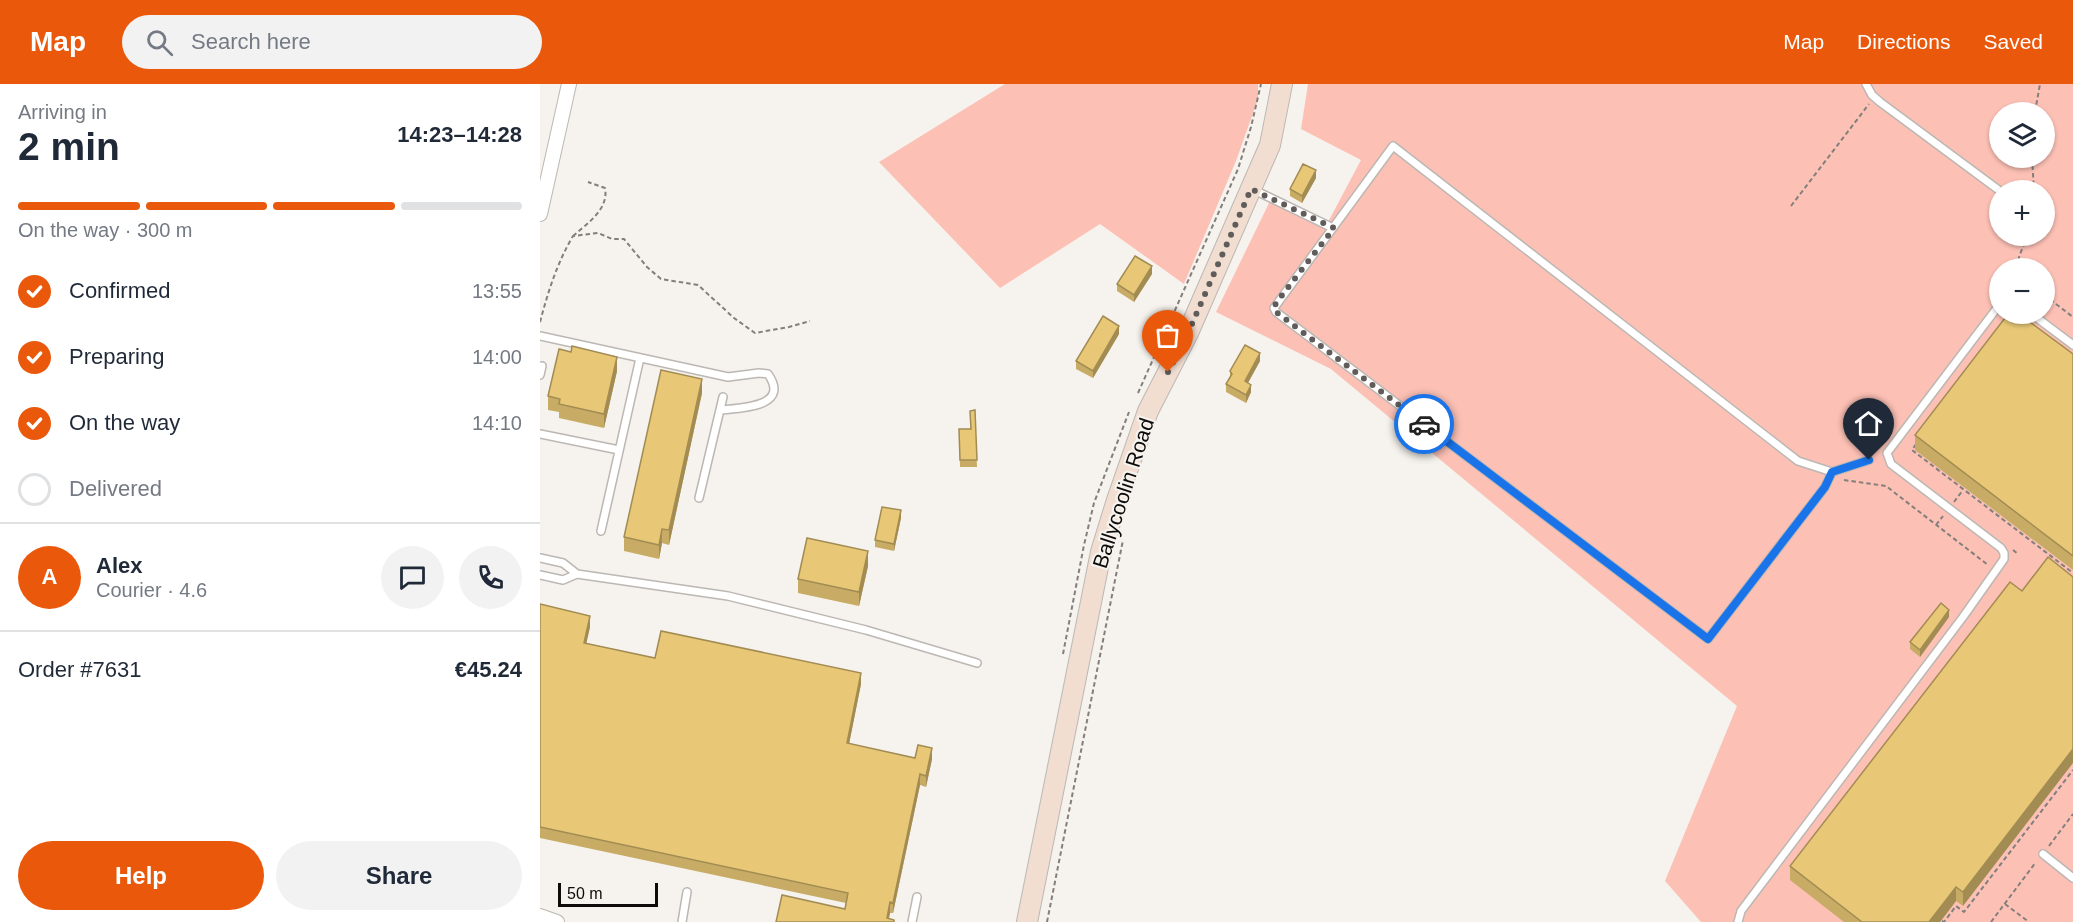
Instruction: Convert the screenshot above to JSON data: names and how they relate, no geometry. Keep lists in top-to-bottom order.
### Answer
{
  "streets": {
    "street": ["Ballycoolin Road"]
  },
  "scale_bar": "50 m",
  "page": {
    "header": "Map",
    "search": "Search here",
    "nav": ["Map", "Directions", "Saved"],
    "heading": ["2 min", "Arriving in", "14:23–14:28"],
    "panel": [
      "Alex",
      "Courier · 4.6",
      "Order #7631",
      "€45.24"
    ],
    "map_buttons": ["+", "−"],
    "bar": "On the way · 300 m",
    "list": [
      ["Confirmed", "13:55"],
      ["Preparing", "14:00"],
      ["On the way", "14:10"],
      "Delivered"
    ],
    "round": "A",
    "buttons": ["Help", "Share"],
    "scale": "50 m"
  }
}
